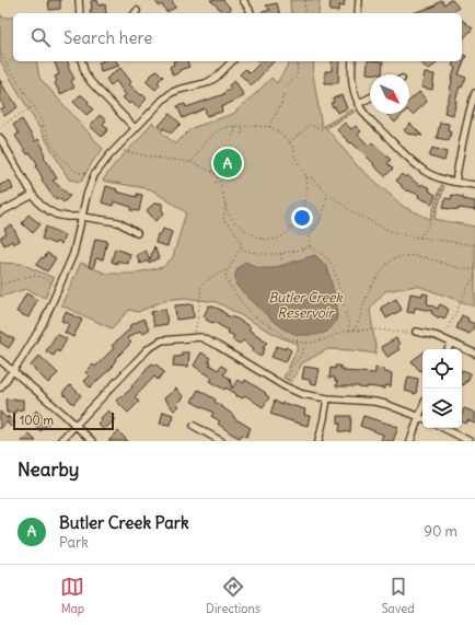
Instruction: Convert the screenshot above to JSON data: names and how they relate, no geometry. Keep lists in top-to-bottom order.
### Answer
{
  "water": ["Butler Creek Reservoir"],
  "scale_bar": "100 m",
  "north": "bottom right",
  "page": {
    "search": "Search here",
    "pins": "A",
    "scale": "100 m",
    "heading": "Nearby",
    "list": [
      {
        "mark": "A",
        "name": "Butler Creek Park",
        "note": "Park",
        "value": "90 m"
      }
    ],
    "nav": ["Map", "Directions", "Saved"]
  }
}
